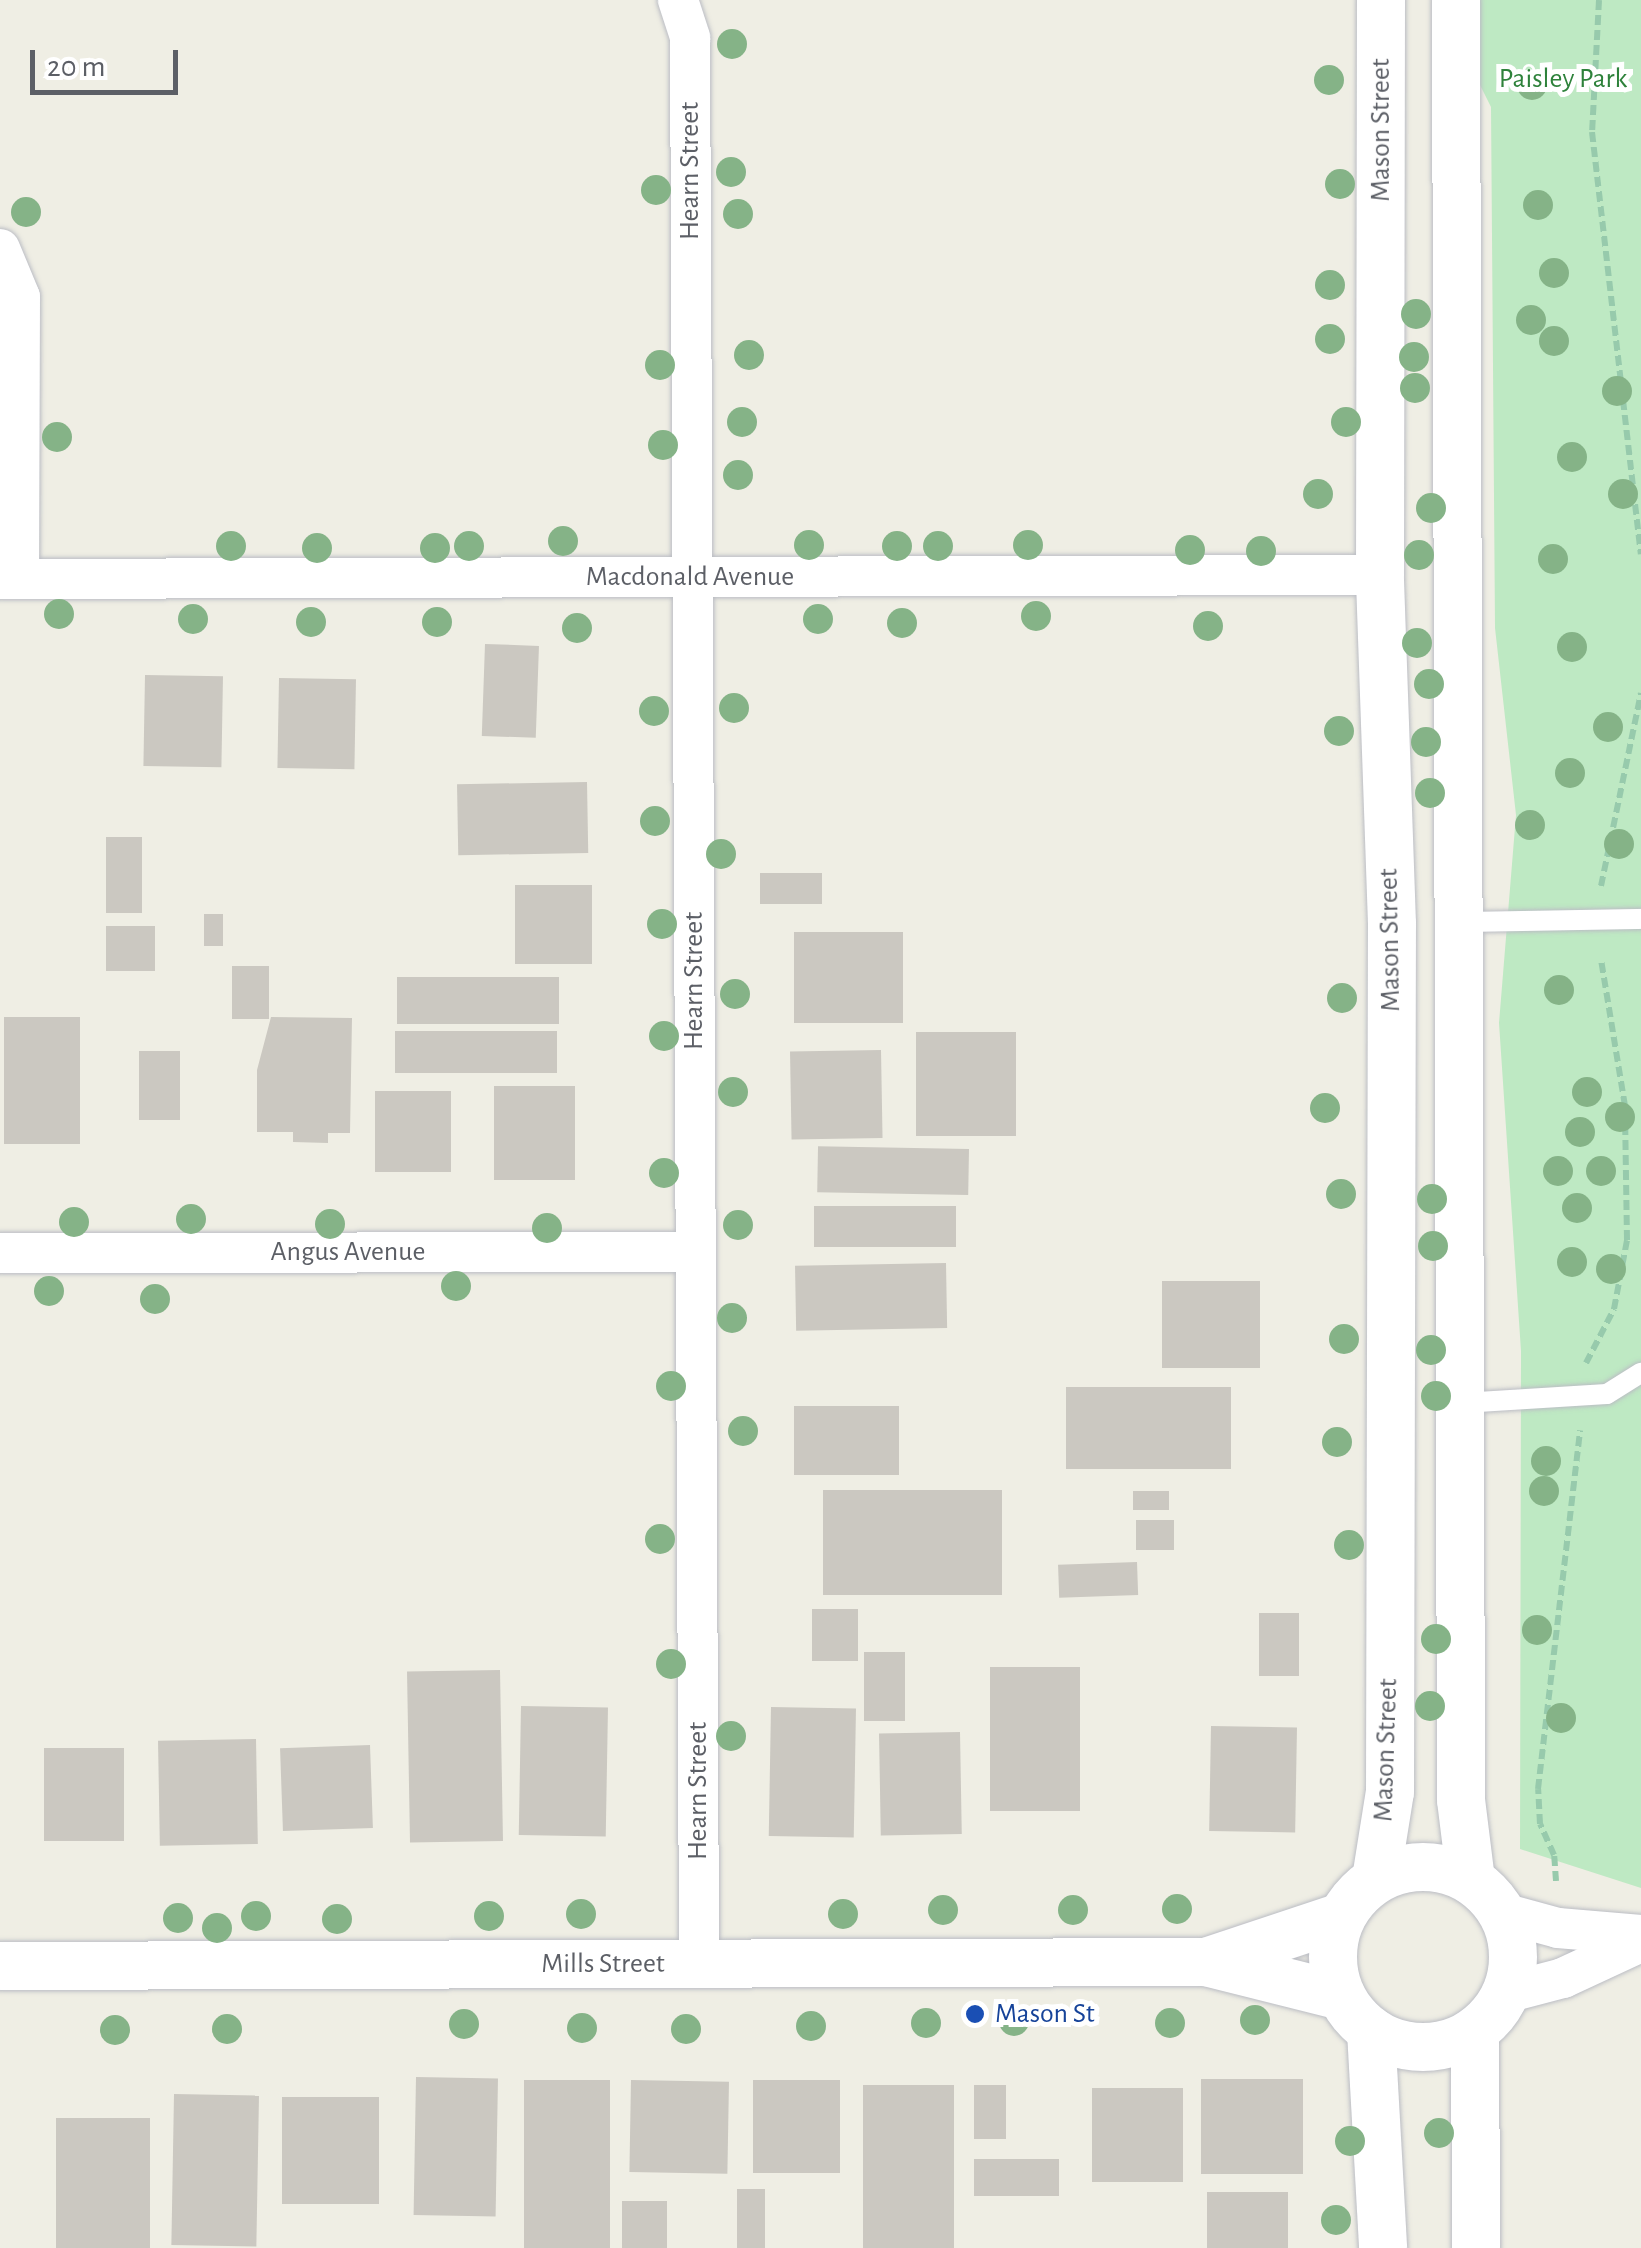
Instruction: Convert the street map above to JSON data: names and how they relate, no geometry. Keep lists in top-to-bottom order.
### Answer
{
  "streets": {
    "street": [
      "Mason Street",
      "Hearn Street",
      "Macdonald Avenue",
      "Angus Avenue",
      "Mills Street"
    ]
  },
  "crossings": [
    ["Mason Street", "Macdonald Avenue"],
    ["Mason Street", "Mills Street"],
    ["Hearn Street", "Macdonald Avenue"],
    ["Hearn Street", "Angus Avenue"],
    ["Hearn Street", "Mills Street"]
  ],
  "parks": ["Paisley Park"],
  "places": ["Mason St"],
  "scale_bar": "20 m"
}
